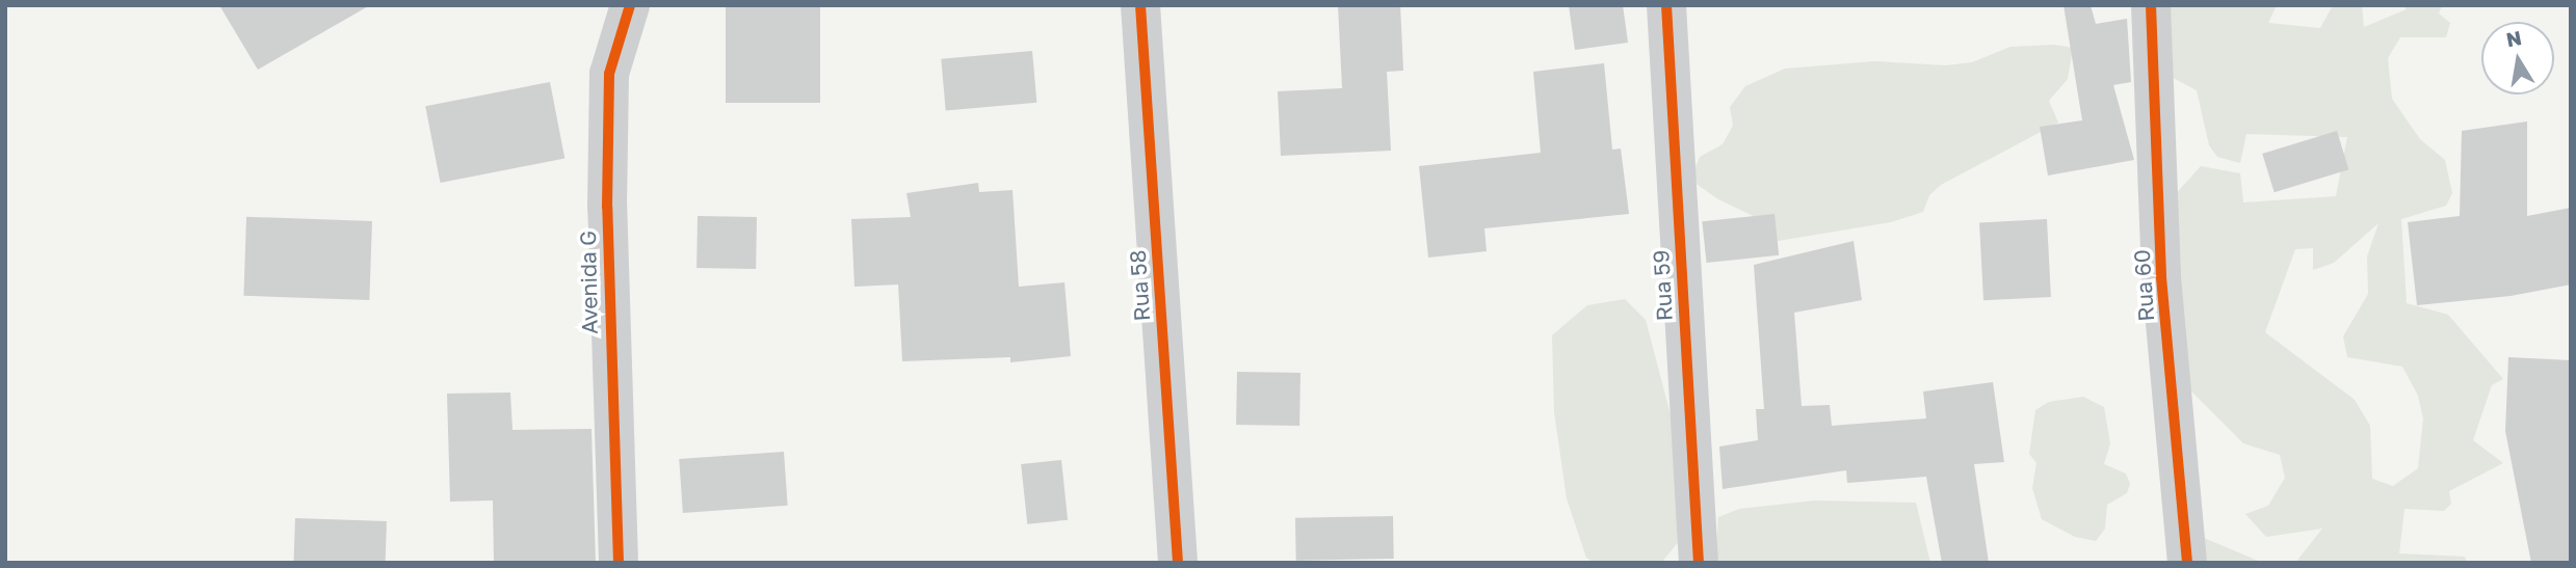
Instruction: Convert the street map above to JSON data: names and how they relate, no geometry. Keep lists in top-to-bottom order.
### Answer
{
  "streets": {
    "street": [
      "Avenida G",
      "Rua 58",
      "Rua 59",
      "Rua 60"
    ]
  },
  "north": "top"
}
